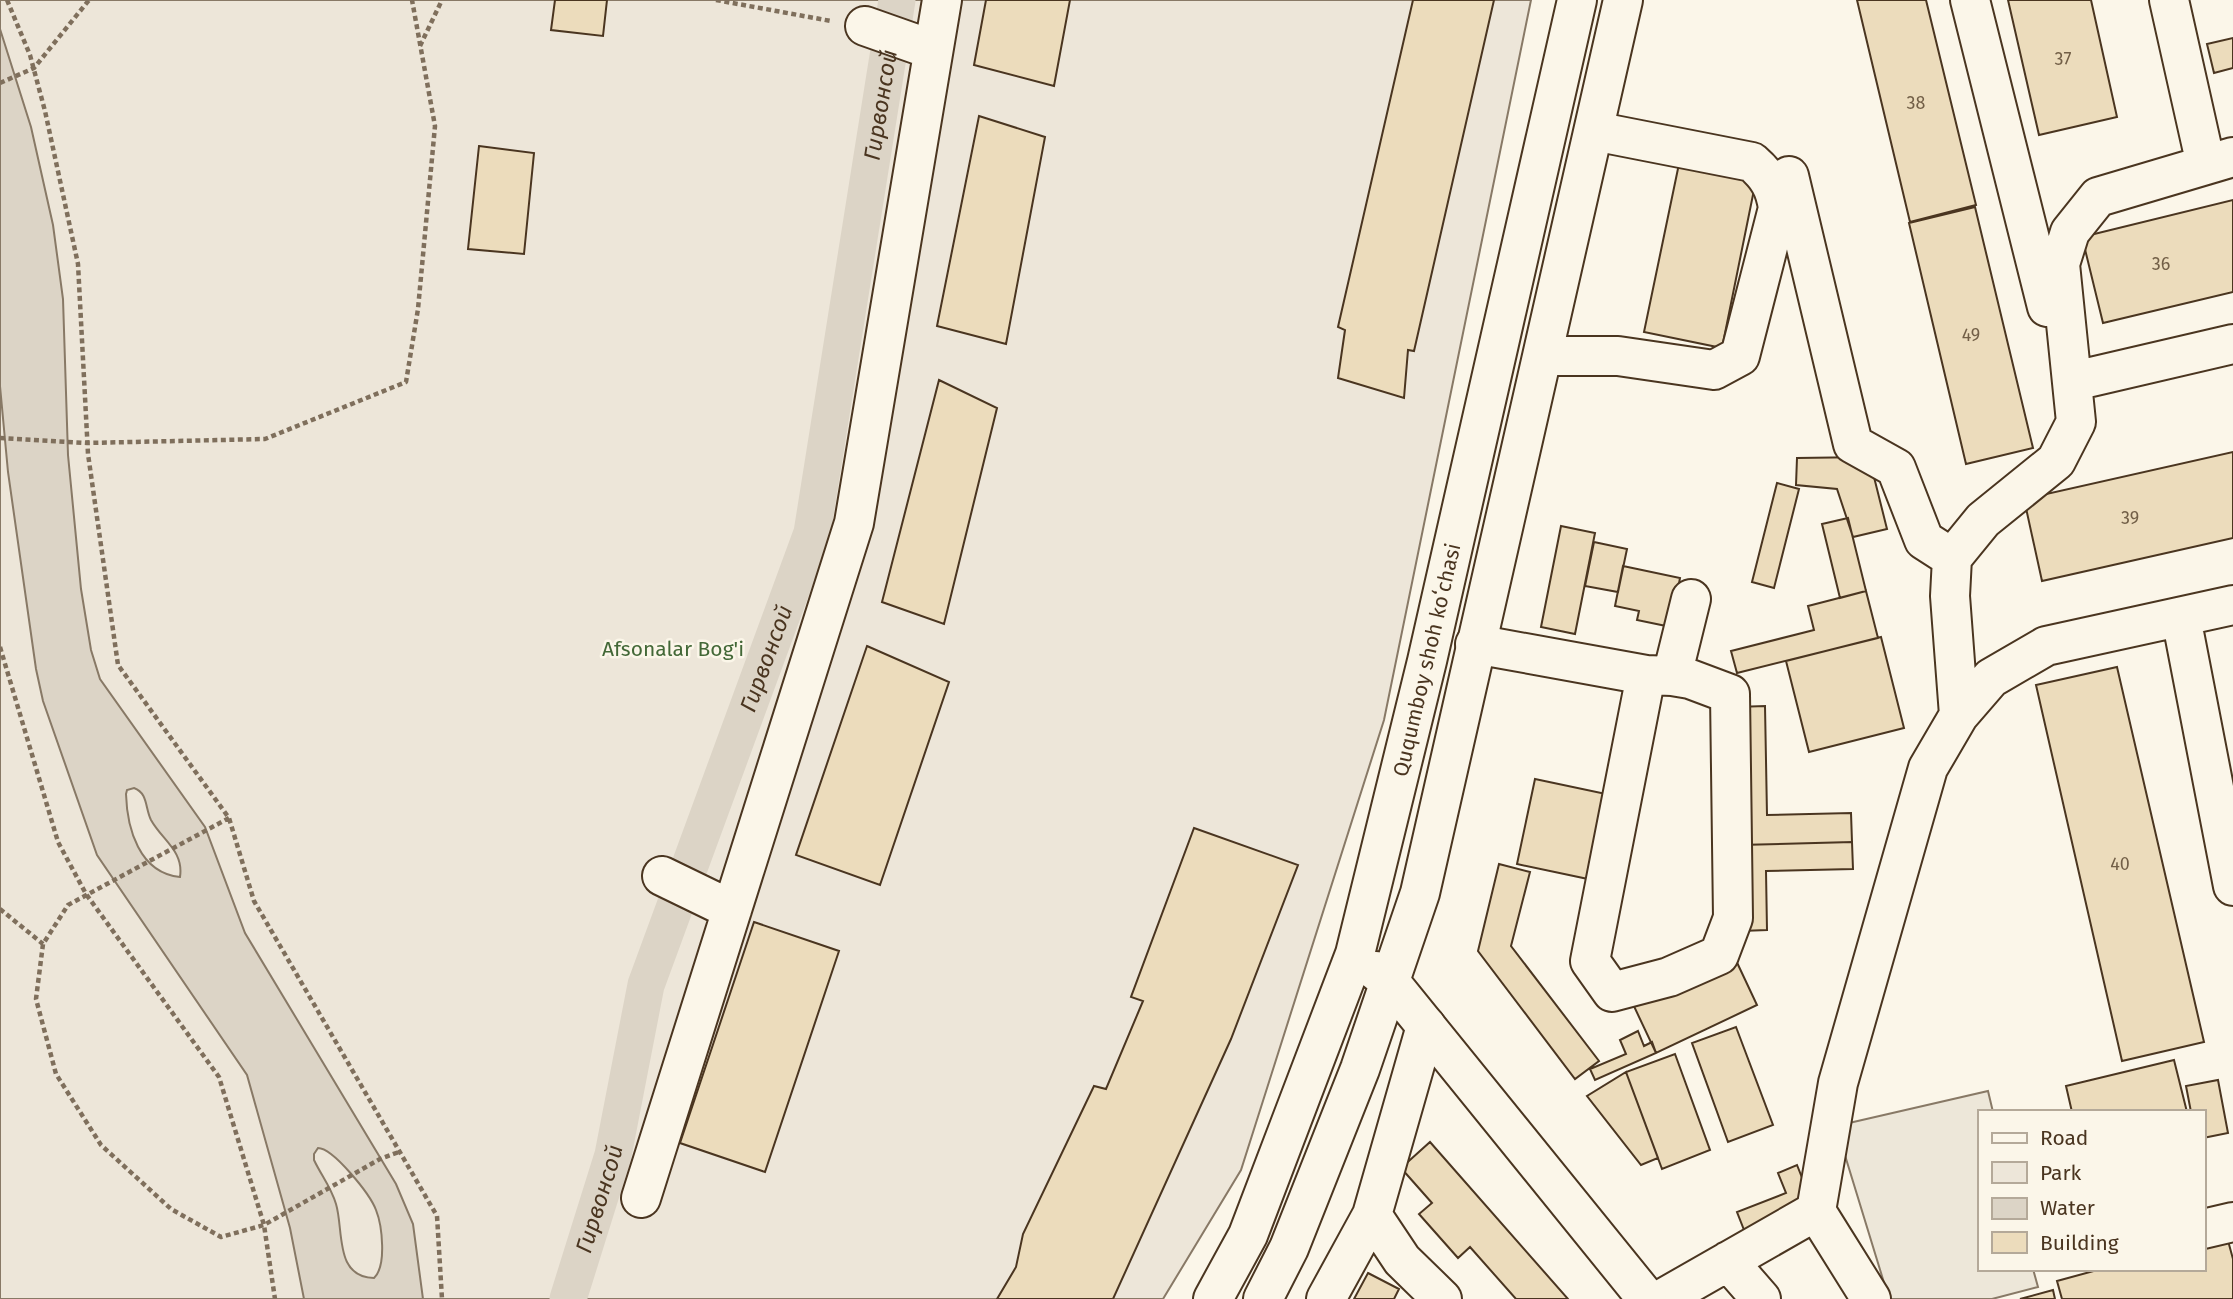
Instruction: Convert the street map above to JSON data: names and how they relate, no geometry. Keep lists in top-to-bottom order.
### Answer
{
  "streets": {
    "main road": ["Ququmboy shoh koʻchasi"]
  },
  "water": ["Гирвонсой"],
  "parks": ["Afsonalar Bog'i"],
  "house_numbers": [
    "37",
    "38",
    "36",
    "49",
    "39",
    "40"
  ],
  "legend": [
    "Road",
    "Park",
    "Water",
    "Building"
  ]
}
